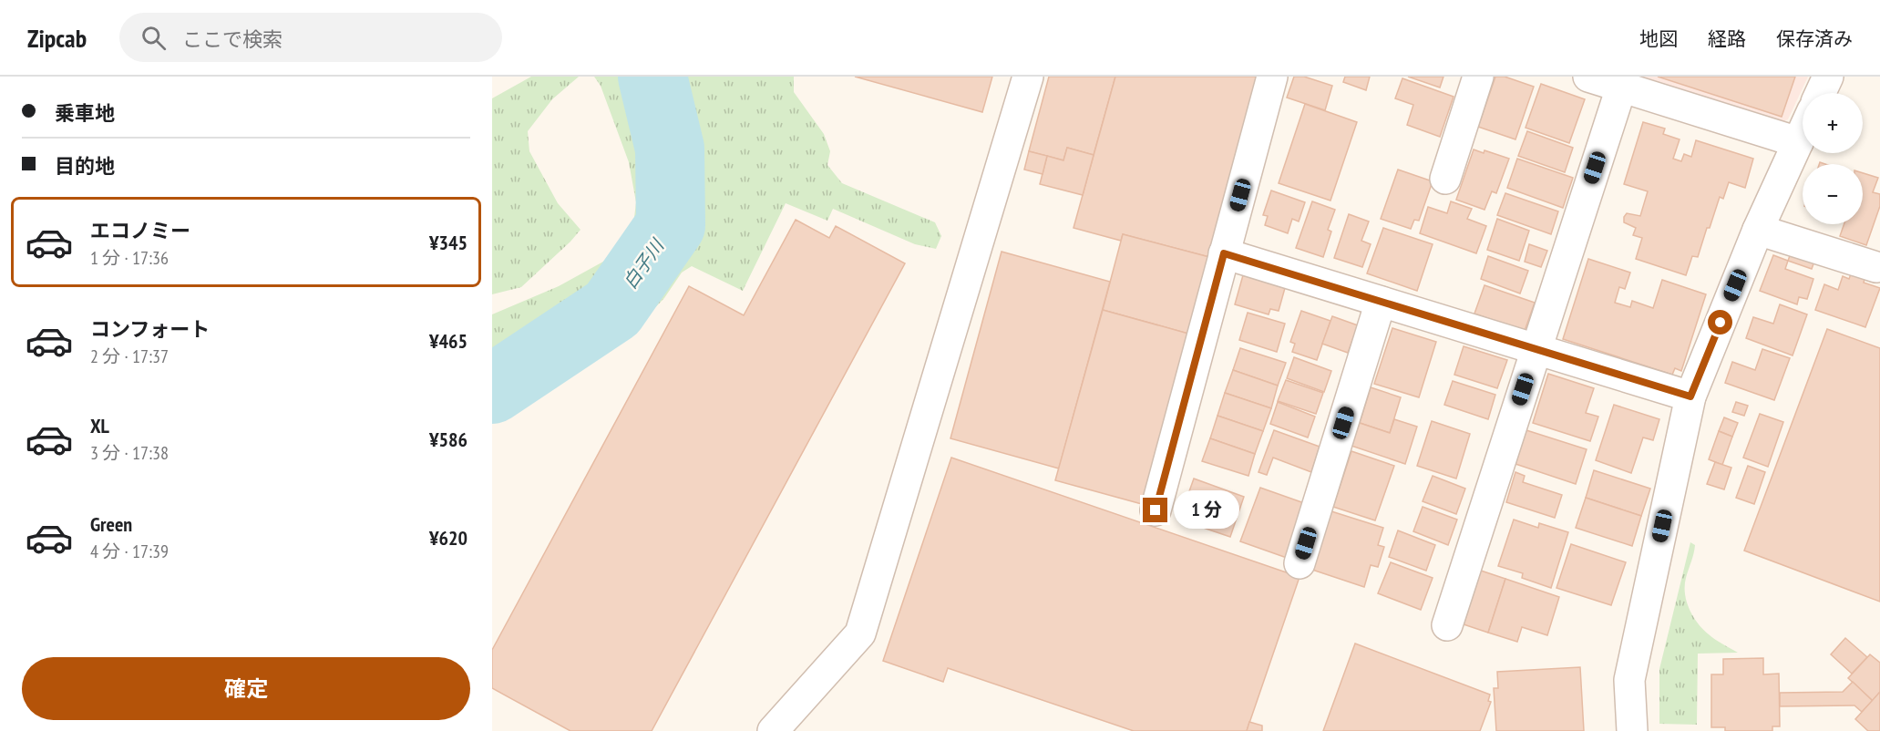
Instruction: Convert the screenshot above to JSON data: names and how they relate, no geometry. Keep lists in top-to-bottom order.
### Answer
{
  "water": ["白子川"],
  "page": {
    "header": "Zipcab",
    "search": "ここで検索",
    "nav": ["地図", "経路", "保存済み"],
    "banner": ["乗車地", "目的地"],
    "map_buttons": ["+", "−"],
    "list": [
      {
        "name": "エコノミー",
        "note": "1 分 · 17:36",
        "value": "¥345"
      },
      {
        "name": "コンフォート",
        "note": "2 分 · 17:37",
        "value": "¥465"
      },
      {
        "name": "XL",
        "note": "3 分 · 17:38",
        "value": "¥586"
      },
      {
        "name": "Green",
        "note": "4 分 · 17:39",
        "value": "¥620"
      }
    ],
    "bubble": "1 分",
    "buttons": "確定"
  }
}
